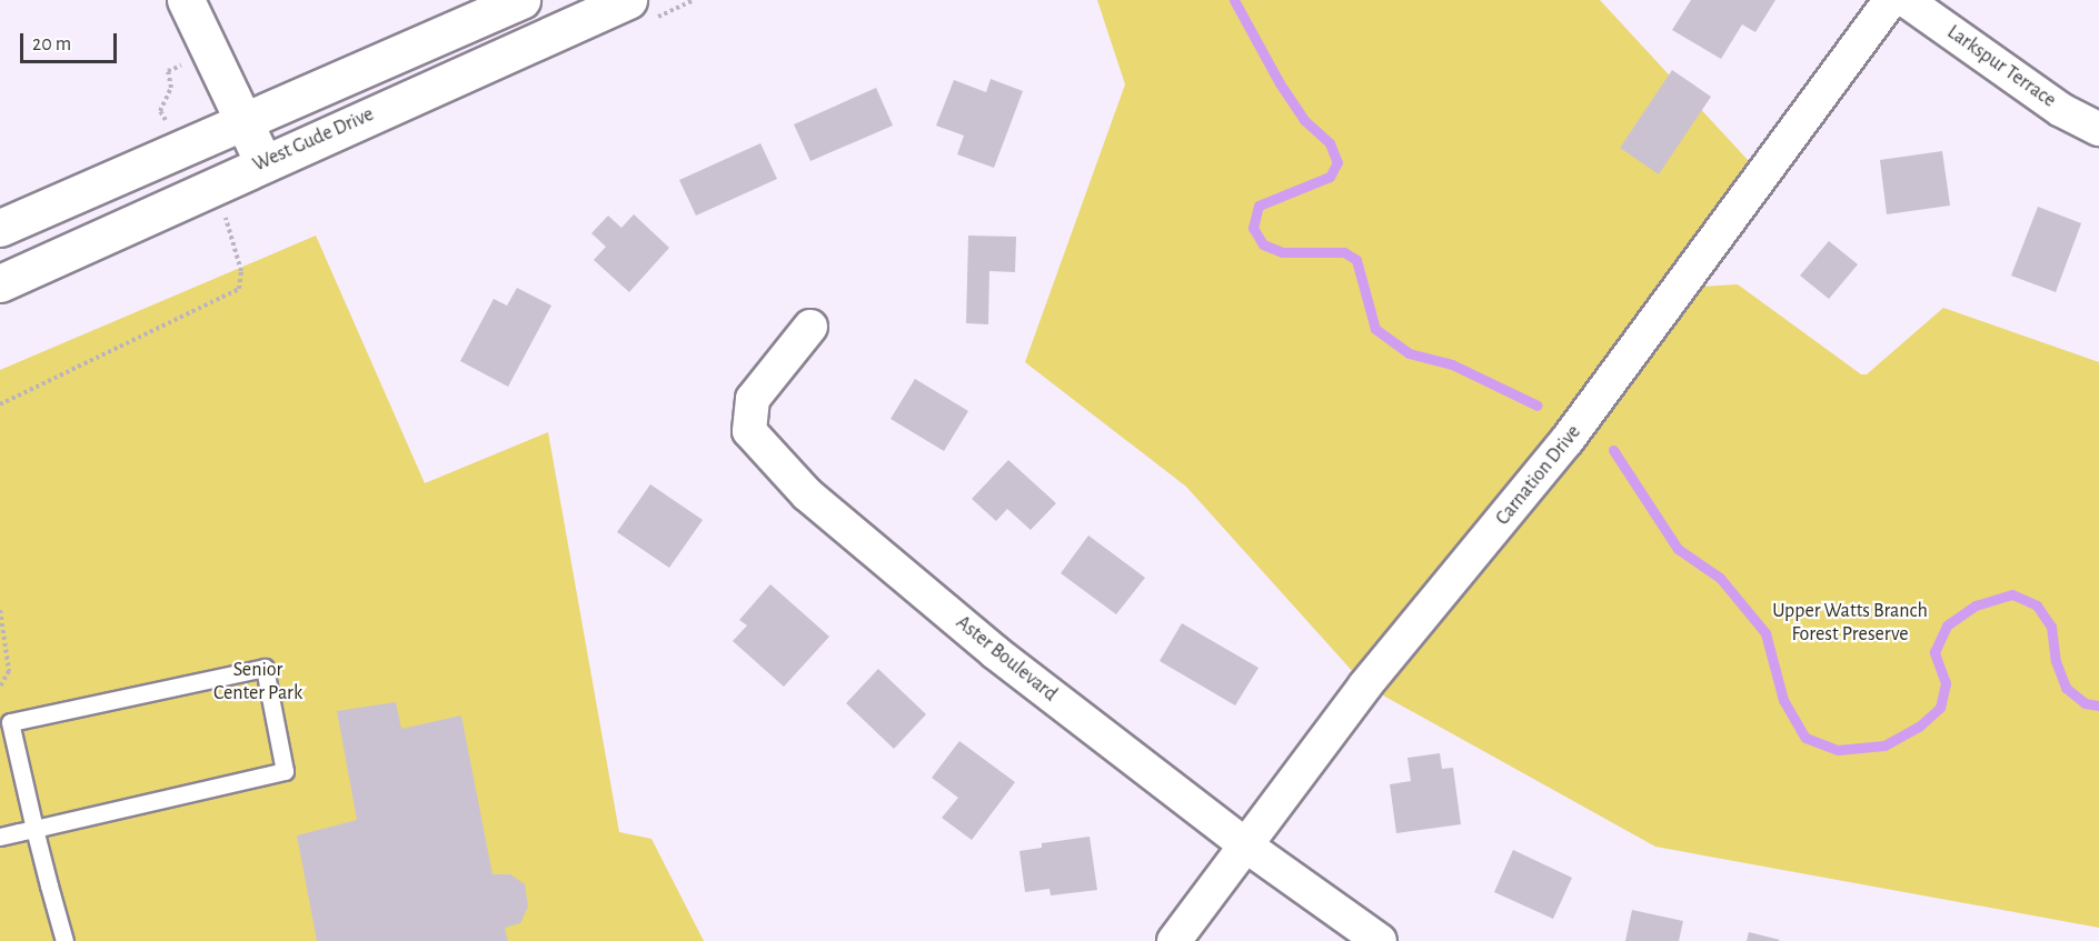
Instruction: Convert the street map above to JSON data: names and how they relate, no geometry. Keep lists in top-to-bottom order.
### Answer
{
  "streets": {
    "main road": ["West Gude Drive"],
    "street": ["Larkspur Terrace", "Carnation Drive", "Aster Boulevard"]
  },
  "crossings": [
    ["Carnation Drive", "Aster Boulevard"]
  ],
  "parks": ["Upper Watts Branch Forest Preserve", "Senior Center Park"],
  "scale_bar": "20 m"
}
